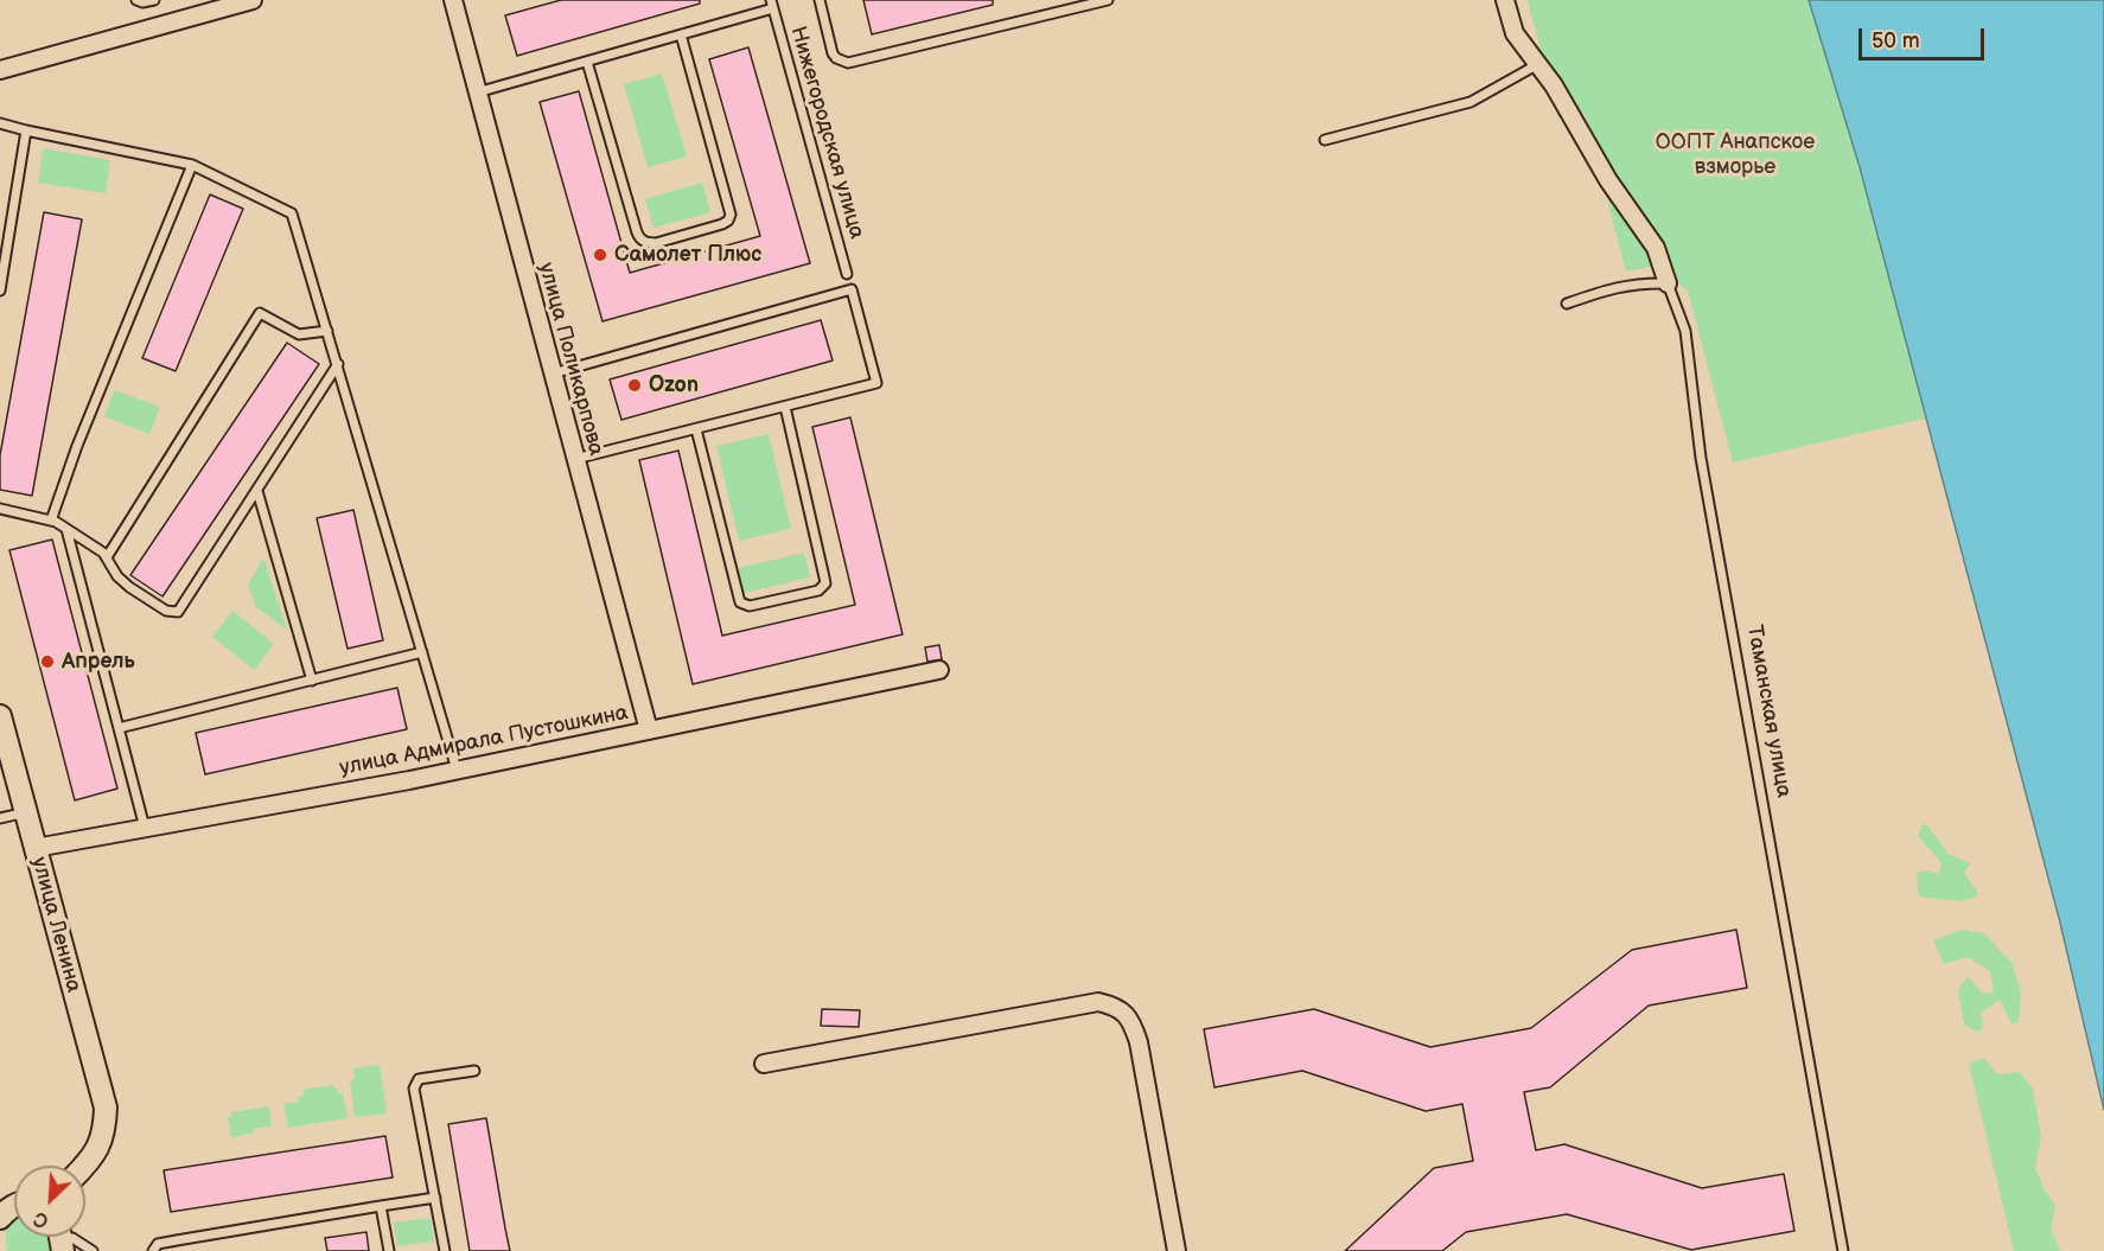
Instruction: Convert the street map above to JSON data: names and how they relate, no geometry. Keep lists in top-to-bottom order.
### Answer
{
  "streets": {
    "street": ["улица Поликарпова", "улица Адмирала Пустошкина", "улица Ленина"],
    "lane": ["Нижегородская улица", "Таманская улица"]
  },
  "crossings": [
    ["улица Поликарпова", "улица Адмирала Пустошкина"],
    ["улица Адмирала Пустошкина", "улица Ленина"]
  ],
  "parks": ["ООПТ Анапское взморье"],
  "places": ["Самолет Плюс", "Ozon", "Апрель"],
  "scale_bar": "50 m",
  "north": "bottom left"
}
